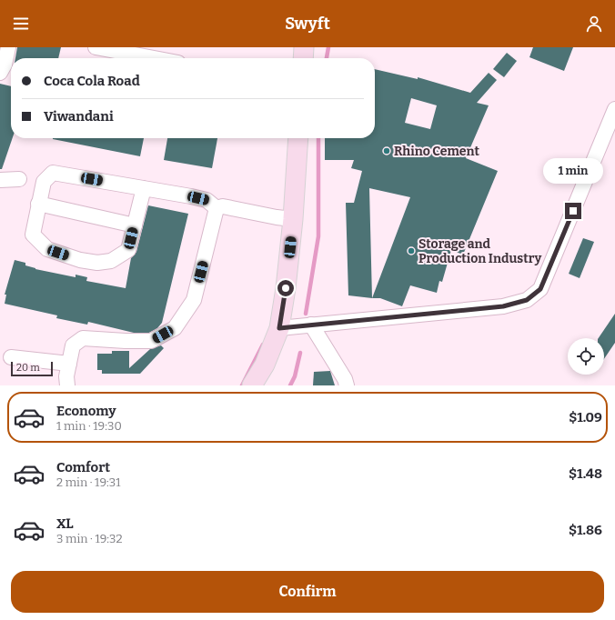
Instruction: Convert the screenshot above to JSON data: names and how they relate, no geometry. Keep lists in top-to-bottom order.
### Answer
{
  "places": ["Rhino Cement", "Storage and Production Industry"],
  "scale_bar": "20 m",
  "page": {
    "header": "Swyft",
    "banner": ["Coca Cola Road", "Viwandani"],
    "bubble": "1 min",
    "scale": "20 m",
    "list": [
      {
        "name": "Economy",
        "note": "1 min · 19:30",
        "value": "$1.09"
      },
      {
        "name": "Comfort",
        "note": "2 min · 19:31",
        "value": "$1.48"
      },
      {
        "name": "XL",
        "note": "3 min · 19:32",
        "value": "$1.86"
      }
    ],
    "buttons": "Confirm"
  }
}
